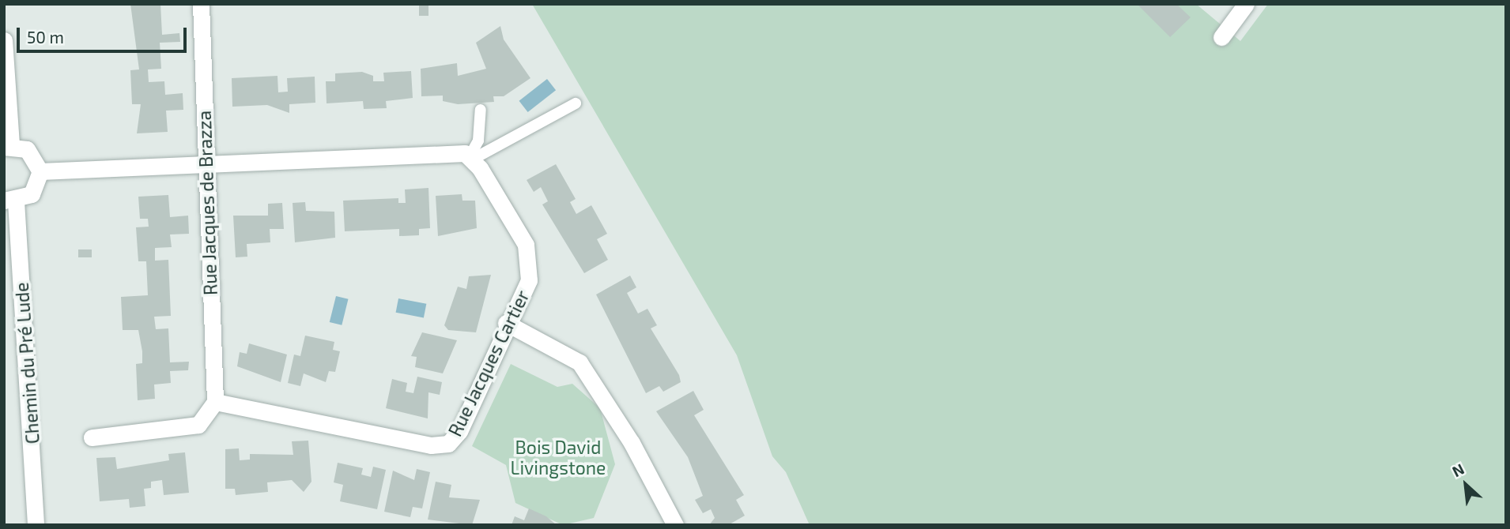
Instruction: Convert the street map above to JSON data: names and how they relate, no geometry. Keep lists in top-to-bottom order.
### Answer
{
  "streets": {
    "street": ["Rue Jacques de Brazza", "Chemin du Pré Lude", "Rue Jacques Cartier"]
  },
  "crossings": [
    ["Rue Jacques de Brazza", "Rue Jacques Cartier"]
  ],
  "parks": ["Bois David Livingstone"],
  "scale_bar": "50 m",
  "north": "top left"
}
